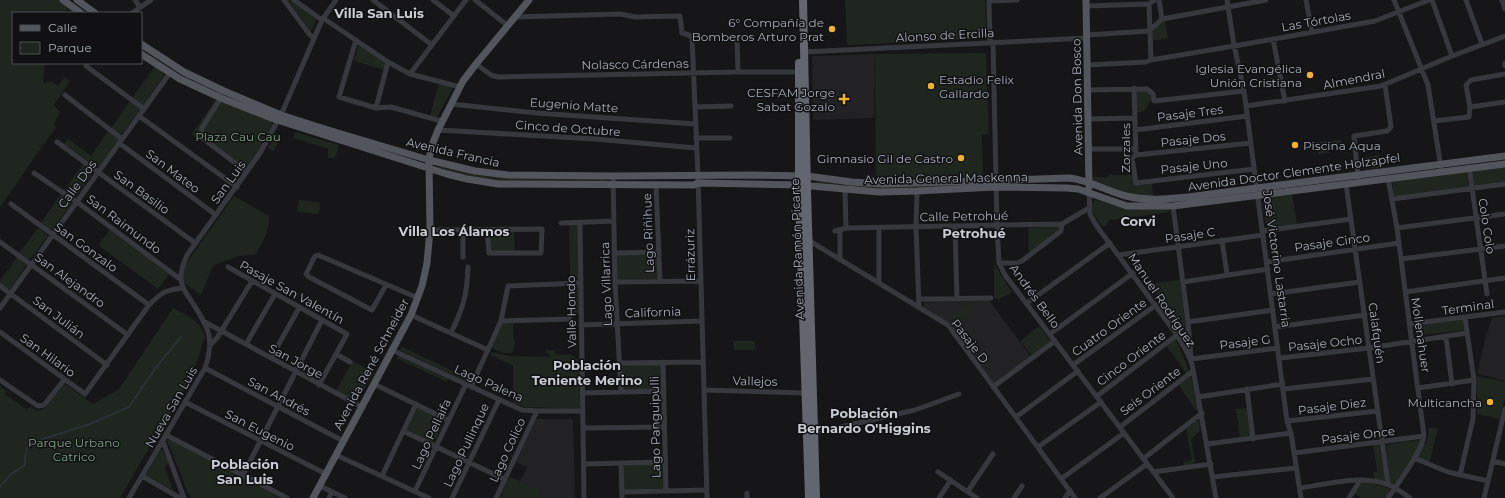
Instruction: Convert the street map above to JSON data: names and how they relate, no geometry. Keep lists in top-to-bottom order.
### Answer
{
  "streets": {
    "highway": ["Avenida Ramón Picarte"],
    "main road": [
      "Avenida Don Bosco",
      "Avenida Francia",
      "Avenida Doctor Clemente Holzapfel",
      "Avenida General Mackenna",
      "Avenida René Schneider"
    ],
    "street": [
      "Las Tórtolas",
      "Alonso de Ercilla",
      "Nolasco Cárdenas",
      "Almendral",
      "Eugenio Matte",
      "Pasaje Tres",
      "Cinco de Octubre",
      "Pasaje Dos",
      "Zorzales",
      "Pasaje Uno",
      "San Mateo",
      "San Luis",
      "Calle Dos",
      "San Basilio",
      "Calle Petrohué",
      "San Raimundo",
      "Colo Colo",
      "Lago Riñihue",
      "Pasaje C",
      "Pasaje Cinco",
      "San Gonzalo",
      "Errázuriz",
      "José Victorino Lastarria",
      "San Alejandro",
      "Lago Villarrica",
      "Pasaje San Valentín",
      "Andrés Bello",
      "Manuel Rodríguez",
      "Terminal",
      "Valle Hondo",
      "California",
      "San Julián",
      "Cuatro Oriente",
      "Calafquén",
      "Mollenahuer",
      "Pasaje D",
      "Pasaje G",
      "Pasaje Ocho",
      "San Hilario",
      "Cinco Oriente",
      "San Jorge",
      "Vallejos",
      "Lago Palena",
      "Seis Oriente",
      "San Andrés",
      "Pasaje Diez",
      "Nueva San Luis",
      "Lago Panguipulli",
      "San Eugenio",
      "Lago Pellaifa",
      "Pasaje Once",
      "Lago Pullinque",
      "Lago Colico"
    ]
  },
  "crossings": [
    ["Las Tórtolas", "José Victorino Lastarria"],
    ["Alonso de Ercilla", "Avenida Don Bosco"],
    ["Alonso de Ercilla", "Avenida Ramón Picarte"],
    ["Alonso de Ercilla", "Andrés Bello"],
    ["Nolasco Cárdenas", "Avenida Ramón Picarte"],
    ["Nolasco Cárdenas", "Errázuriz"],
    ["Nolasco Cárdenas", "Avenida René Schneider"],
    ["Almendral", "José Victorino Lastarria"],
    ["Avenida Don Bosco", "Avenida Doctor Clemente Holzapfel"],
    ["Avenida Don Bosco", "Avenida General Mackenna"],
    ["Avenida Don Bosco", "Manuel Rodríguez"],
    ["Eugenio Matte", "Errázuriz"],
    ["Eugenio Matte", "Avenida René Schneider"],
    ["Pasaje Tres", "Zorzales"],
    ["Pasaje Tres", "José Victorino Lastarria"],
    ["Cinco de Octubre", "Errázuriz"],
    ["Cinco de Octubre", "Avenida René Schneider"],
    ["Pasaje Dos", "Zorzales"],
    ["Pasaje Dos", "José Victorino Lastarria"],
    ["Zorzales", "Pasaje Uno"],
    ["Avenida Francia", "Avenida General Mackenna"],
    ["Avenida Francia", "San Luis"],
    ["Avenida Francia", "Calle Dos"],
    ["Avenida Francia", "Lago Riñihue"],
    ["Avenida Francia", "Avenida Ramón Picarte"],
    ["Avenida Francia", "Errázuriz"],
    ["Avenida Francia", "Lago Villarrica"],
    ["Avenida Francia", "Avenida René Schneider"],
    ["Pasaje Uno", "José Victorino Lastarria"],
    ["San Mateo", "San Luis"],
    ["San Mateo", "Calle Dos"],
    ["Avenida Doctor Clemente Holzapfel", "Avenida General Mackenna"],
    ["Avenida Doctor Clemente Holzapfel", "Colo Colo"],
    ["Avenida Doctor Clemente Holzapfel", "José Victorino Lastarria"],
    ["Avenida Doctor Clemente Holzapfel", "Manuel Rodríguez"],
    ["Avenida Doctor Clemente Holzapfel", "Calafquén"],
    ["Avenida Doctor Clemente Holzapfel", "Mollenahuer"],
    ["Avenida General Mackenna", "Avenida Ramón Picarte"],
    ["Avenida General Mackenna", "Andrés Bello"],
    ["Avenida General Mackenna", "Manuel Rodríguez"],
    ["San Luis", "San Basilio"],
    ["San Luis", "San Raimundo"],
    ["Calle Dos", "San Basilio"],
    ["Calle Dos", "San Raimundo"],
    ["Calle Dos", "San Gonzalo"],
    ["Calle Dos", "San Alejandro"],
    ["Calle Dos", "San Julián"],
    ["Calle Petrohué", "Andrés Bello"],
    ["Calle Petrohué", "Manuel Rodríguez"],
    ["Pasaje C", "José Victorino Lastarria"],
    ["Pasaje C", "Manuel Rodríguez"],
    ["Pasaje C", "Calafquén"],
    ["Pasaje Cinco", "José Victorino Lastarria"],
    ["Pasaje Cinco", "Calafquén"],
    ["Pasaje Cinco", "Mollenahuer"],
    ["Avenida Ramón Picarte", "Pasaje D"],
    ["Avenida Ramón Picarte", "Vallejos"],
    ["Errázuriz", "California"],
    ["Errázuriz", "Avenida René Schneider"],
    ["Errázuriz", "Vallejos"],
    ["José Victorino Lastarria", "Pasaje G"],
    ["José Victorino Lastarria", "Pasaje Ocho"],
    ["José Victorino Lastarria", "Pasaje Diez"],
    ["José Victorino Lastarria", "Pasaje Once"],
    ["Lago Villarrica", "California"],
    ["Andrés Bello", "Cuatro Oriente"],
    ["Andrés Bello", "Cinco Oriente"],
    ["Andrés Bello", "Seis Oriente"],
    ["Manuel Rodríguez", "Cuatro Oriente"],
    ["Manuel Rodríguez", "Pasaje G"],
    ["Manuel Rodríguez", "Cinco Oriente"],
    ["Manuel Rodríguez", "Seis Oriente"],
    ["Terminal", "Mollenahuer"],
    ["Valle Hondo", "California"],
    ["Valle Hondo", "Lago Palena"],
    ["Valle Hondo", "Lago Pellaifa"],
    ["San Julián", "San Hilario"],
    ["Calafquén", "Pasaje Ocho"],
    ["Calafquén", "Pasaje Diez"],
    ["Calafquén", "Pasaje Once"],
    ["Mollenahuer", "Pasaje Ocho"],
    ["Mollenahuer", "Pasaje Once"],
    ["San Jorge", "Avenida René Schneider"],
    ["San Jorge", "Nueva San Luis"],
    ["Avenida René Schneider", "Lago Palena"],
    ["Avenida René Schneider", "San Andrés"],
    ["Avenida René Schneider", "San Eugenio"],
    ["Lago Palena", "Lago Pellaifa"],
    ["Lago Palena", "Lago Pullinque"],
    ["Lago Palena", "Lago Colico"],
    ["San Andrés", "Nueva San Luis"],
    ["Nueva San Luis", "San Eugenio"]
  ],
  "districts": [
    "Villa San Luis",
    "Corvi",
    "Villa Los Álamos",
    "Petrohué",
    "Población Teniente Merino",
    "Población Bernardo O'Higgins",
    "Población San Luis"
  ],
  "parks": ["Plaza Cau Cau", "Parque Urbano Catrico"],
  "places": {
    "other": [
      "6° Compañía de Bomberos Arturo Prat",
      "Iglesia Evangélica Unión Cristiana",
      "Estadio Felix Gallardo",
      "Piscina Aqua",
      "Gimnasio Gil de Castro",
      "Multicancha"
    ],
    "health": ["CESFAM Jorge Sabat Gozalo"]
  },
  "legend": ["Calle", "Parque"]
}
